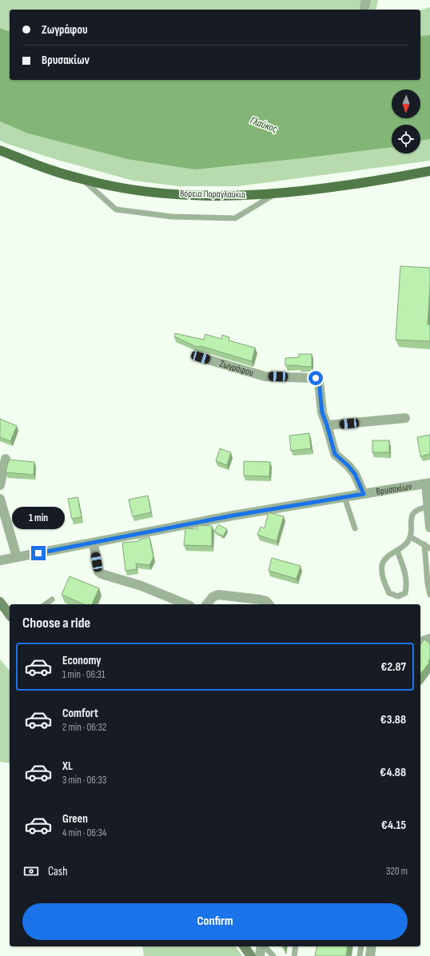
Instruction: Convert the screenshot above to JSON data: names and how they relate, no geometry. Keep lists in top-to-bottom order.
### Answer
{
  "streets": {
    "main road": ["Βόρεια Παραγλαύκια"],
    "street": ["Ζωγράφου", "Βρυσακίων"]
  },
  "crossings": [
    ["Ζωγράφου", "Βρυσακίων"]
  ],
  "water": ["Γλαύκος"],
  "north": "bottom",
  "page": {
    "banner": ["Ζωγράφου", "Βρυσακίων"],
    "bubble": "1 min",
    "heading": "Choose a ride",
    "list": [
      {
        "name": "Economy",
        "note": "1 min · 06:31",
        "value": "€2.87"
      },
      {
        "name": "Comfort",
        "note": "2 min · 06:32",
        "value": "€3.88"
      },
      {
        "name": "XL",
        "note": "3 min · 06:33",
        "value": "€4.88"
      },
      {
        "name": "Green",
        "note": "4 min · 06:34",
        "value": "€4.15"
      }
    ],
    "pay": ["Cash", "320 m"],
    "buttons": "Confirm"
  }
}
